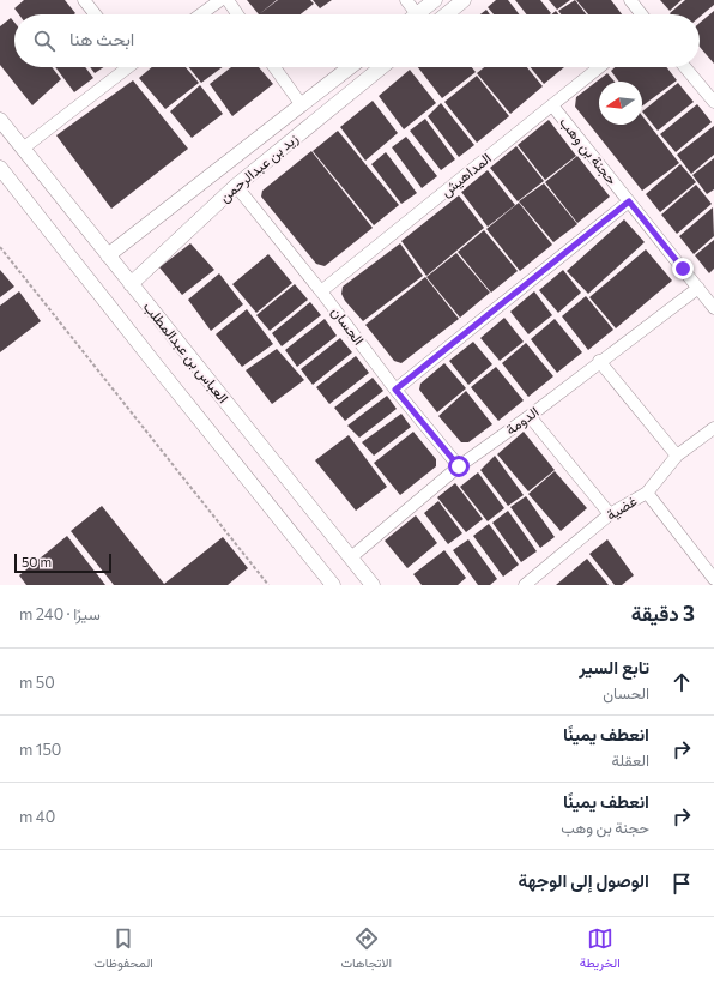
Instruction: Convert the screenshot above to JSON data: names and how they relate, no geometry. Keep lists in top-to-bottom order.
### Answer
{
  "streets": {
    "street": [
      "حجنة بن وهب",
      "زيد بن عبدالرحمن",
      "المداهيش",
      "الحسان",
      "العباس بن عبدالمطلب",
      "الدومة",
      "غضية"
    ]
  },
  "crossings": [
    ["حجنة بن وهب", "المداهيش"],
    ["حجنة بن وهب", "الدومة"],
    ["زيد بن عبدالرحمن", "الحسان"],
    ["زيد بن عبدالرحمن", "العباس بن عبدالمطلب"],
    ["المداهيش", "الحسان"],
    ["الحسان", "الدومة"],
    ["العباس بن عبدالمطلب", "الدومة"]
  ],
  "scale_bar": "50 m",
  "north": "left",
  "page": {
    "search": "ابحث هنا",
    "scale": "50 m",
    "heading": ["3 دقيقة", "سيرًا · 240 m"],
    "list": [
      ["تابع السير", "الحسان", "50 m"],
      ["انعطف يمينًا", "العقلة", "150 m"],
      ["انعطف يمينًا", "حجنة بن وهب", "40 m"],
      "الوصول إلى الوجهة"
    ],
    "nav": ["الخريطة", "الاتجاهات", "المحفوظات"]
  }
}
